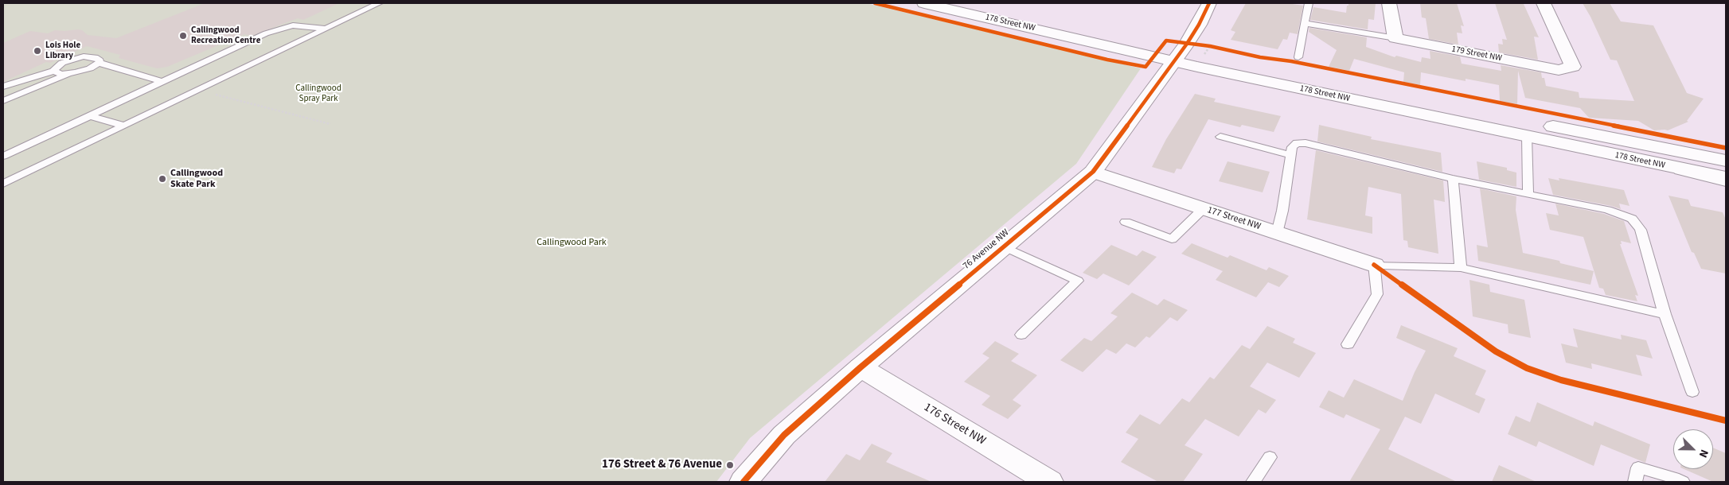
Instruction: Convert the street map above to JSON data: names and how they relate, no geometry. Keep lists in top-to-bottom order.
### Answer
{
  "streets": {
    "main road": [
      "178 Street NW",
      "179 Street NW",
      "177 Street NW",
      "76 Avenue NW",
      "176 Street NW"
    ]
  },
  "crossings": [
    ["178 Street NW", "76 Avenue NW"],
    ["177 Street NW", "76 Avenue NW"],
    ["76 Avenue NW", "176 Street NW"]
  ],
  "parks": ["Callingwood Spray Park", "Callingwood Park"],
  "places": [
    "Callingwood Recreation Centre",
    "Lois Hole Library",
    "Callingwood Skate Park",
    "176 Street & 76 Avenue"
  ],
  "north": "bottom right"
}
